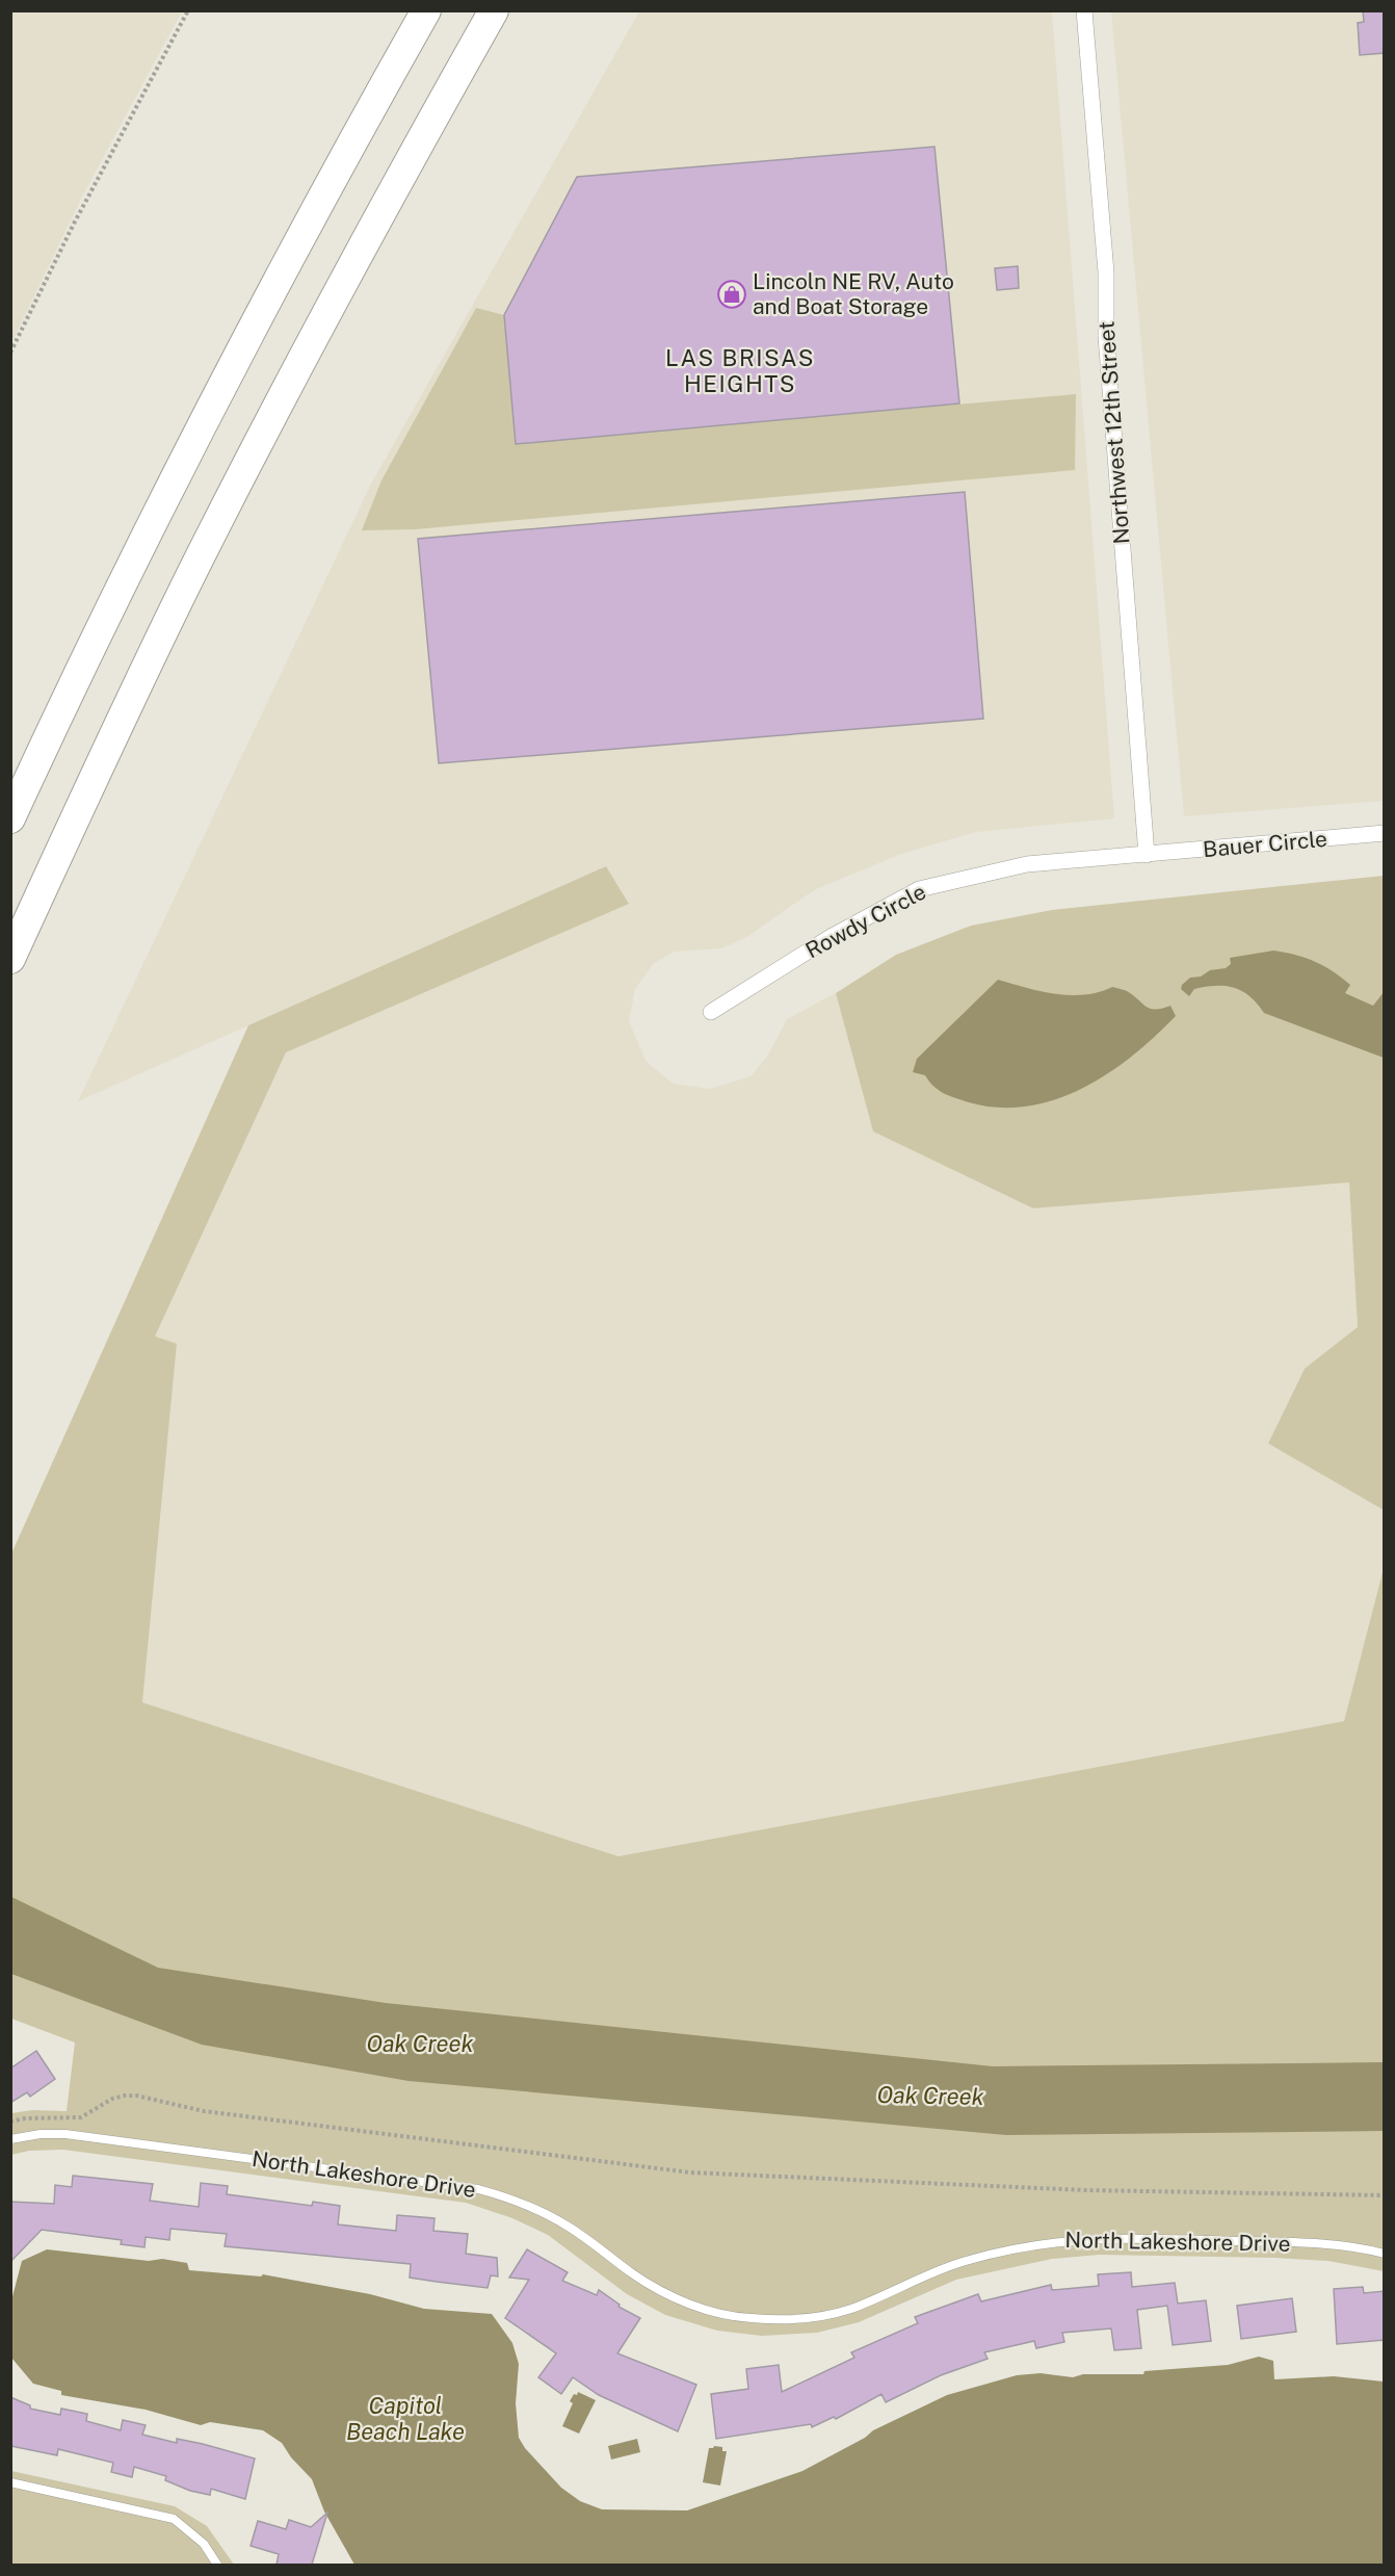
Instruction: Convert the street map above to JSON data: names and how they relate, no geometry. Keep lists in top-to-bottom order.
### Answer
{
  "streets": {
    "street": ["Northwest 12th Street", "Bauer Circle", "Rowdy Circle"],
    "lane": ["North Lakeshore Drive"]
  },
  "crossings": [
    ["Northwest 12th Street", "Bauer Circle"],
    ["Northwest 12th Street", "Rowdy Circle"],
    ["Bauer Circle", "Rowdy Circle"]
  ],
  "districts": ["LAS BRISAS HEIGHTS"],
  "water": ["Oak Creek", "Capitol Beach Lake"],
  "places": {
    "shop": ["Lincoln NE RV, Auto and Boat Storage"]
  }
}
